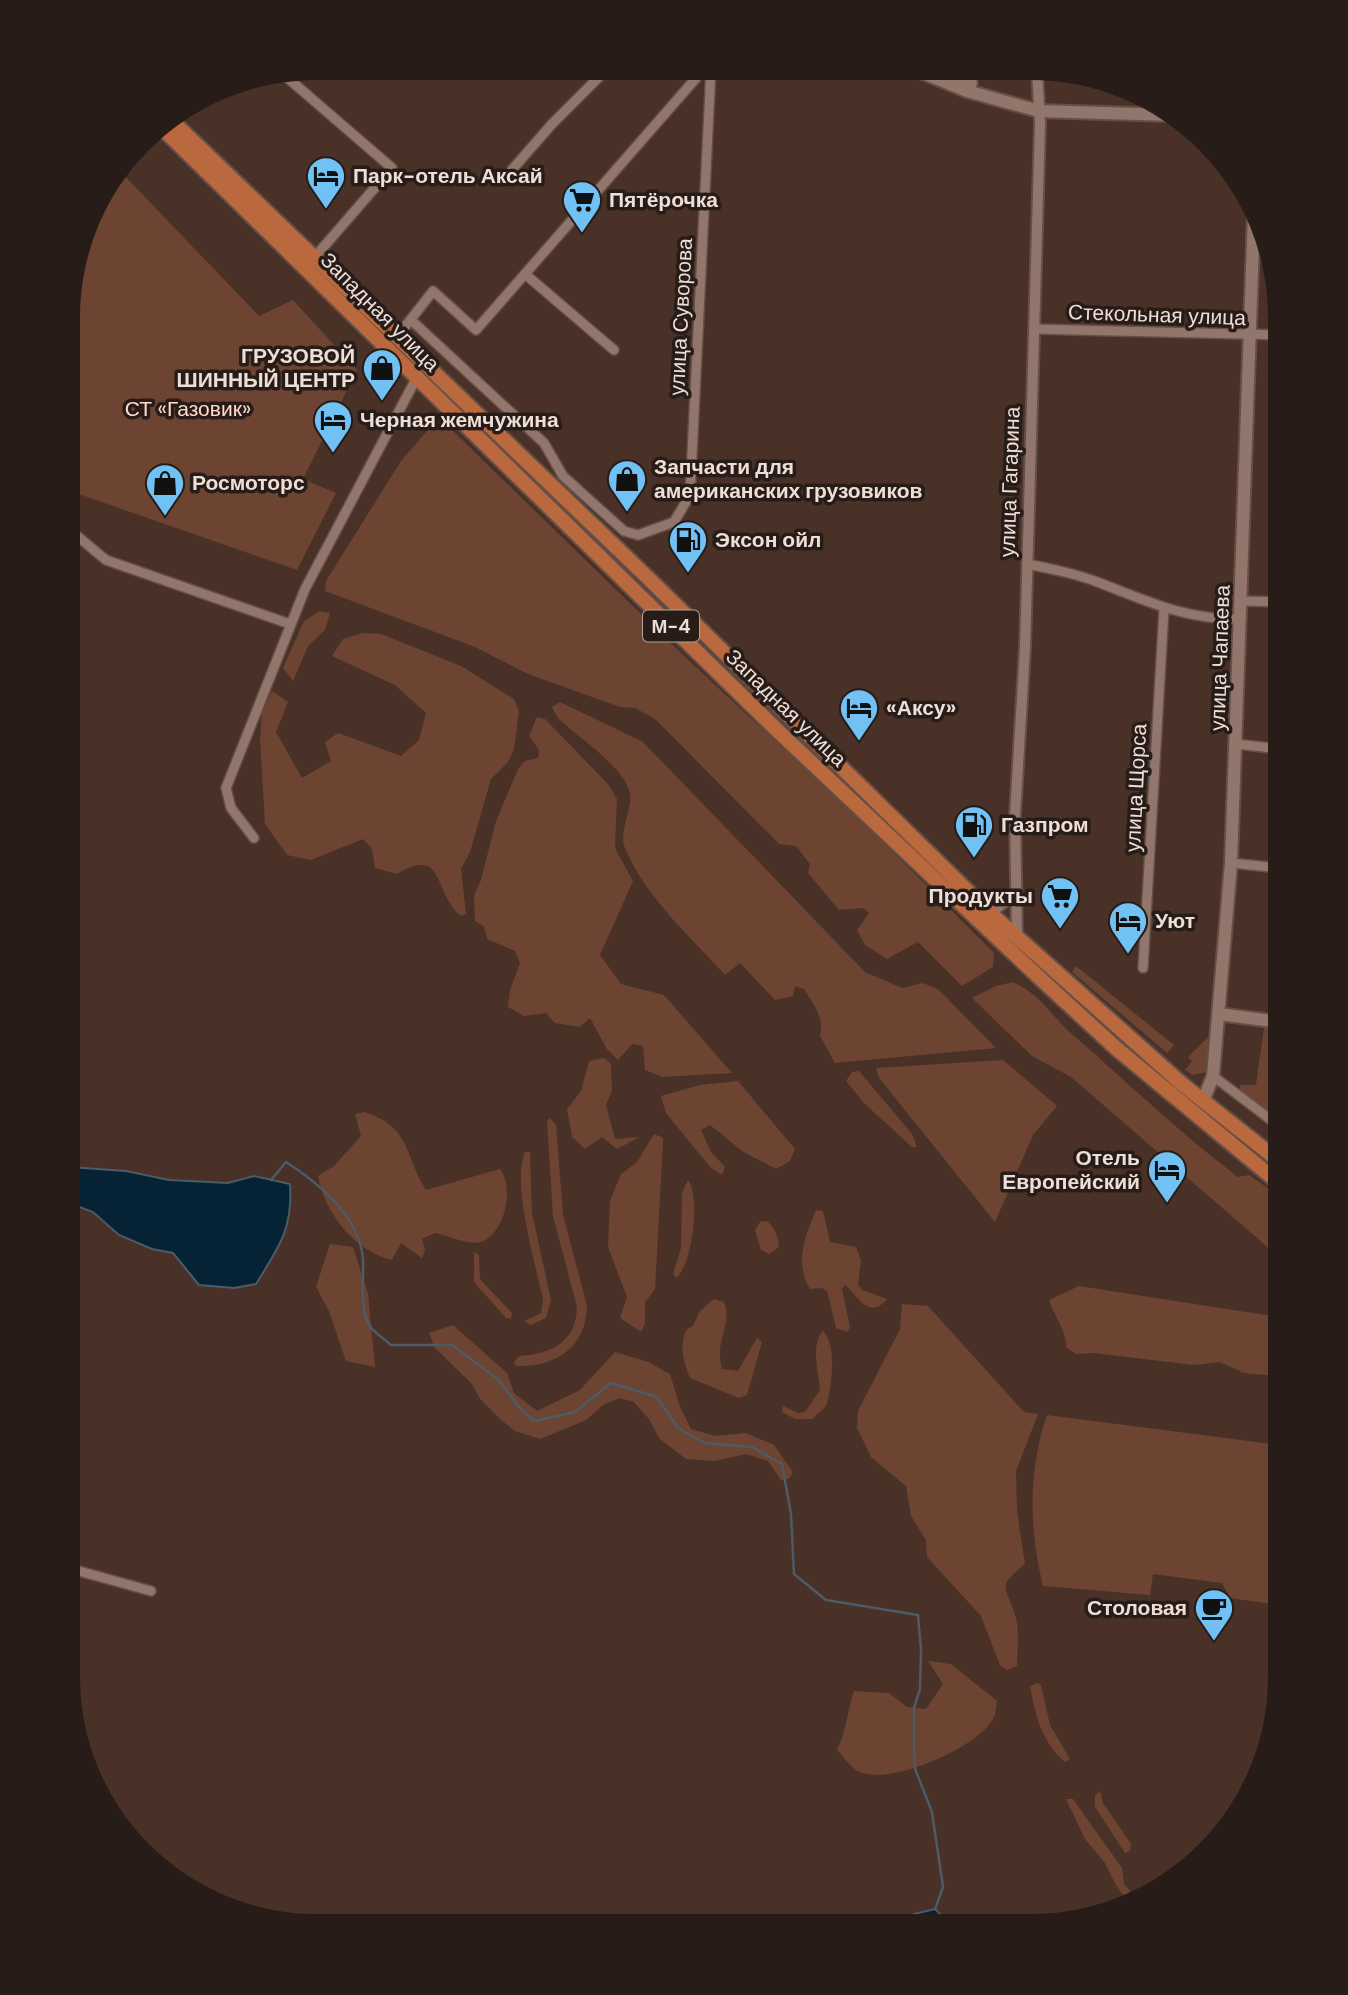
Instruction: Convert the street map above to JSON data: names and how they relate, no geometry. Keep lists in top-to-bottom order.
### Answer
{
  "streets": {
    "main road": ["Западная улица", "М-4", "улица Чапаева"],
    "street": [
      "Стекольная улица",
      "улица Суворова",
      "улица Гагарина",
      "улица Щорса"
    ]
  },
  "crossings": [
    ["Западная улица", "улица Суворова"],
    ["Западная улица", "улица Гагарина"],
    ["Западная улица", "улица Чапаева"],
    ["Стекольная улица", "улица Гагарина"],
    ["Стекольная улица", "улица Чапаева"]
  ],
  "parks": ["СТ «Газовик»"],
  "places": {
    "hotel": [
      "Парк-отель Аксай",
      "Черная жемчужина",
      "«Аксу»",
      "Уют",
      "Отель Европейский"
    ],
    "supermarket": ["Пятёрочка", "Продукты"],
    "shop": ["ГРУЗОВОЙ ШИННЫЙ ЦЕНТР", "Запчасти для американских грузовиков", "Росмоторс"],
    "fuel station": ["Эксон ойл", "Газпром"],
    "cafe": ["Столовая"]
  }
}
